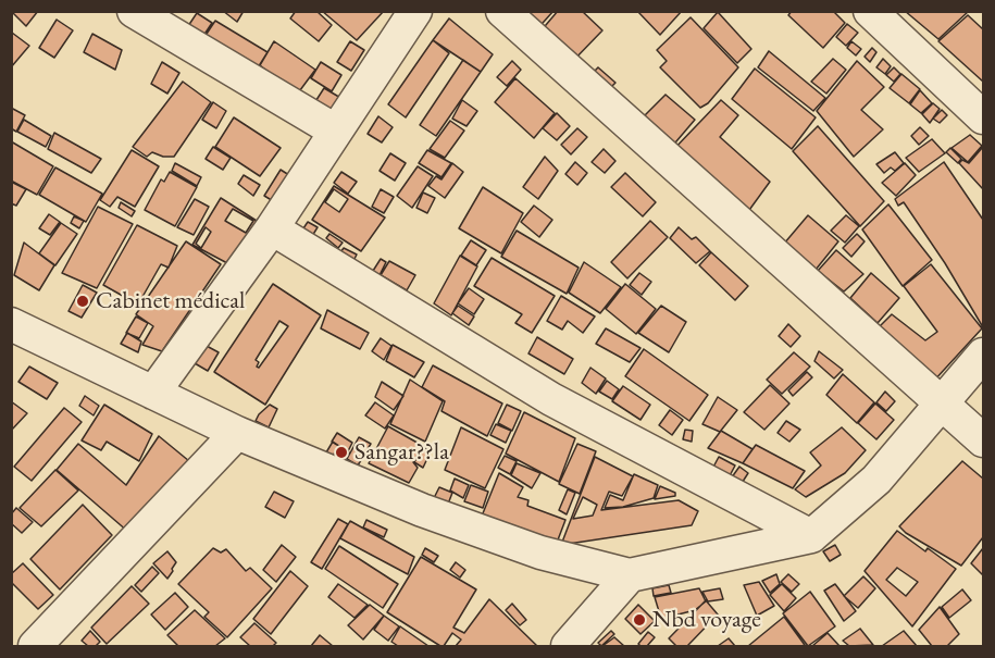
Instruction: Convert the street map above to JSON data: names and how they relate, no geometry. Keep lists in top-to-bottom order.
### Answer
{
  "places": ["Cabinet médical", "Sangar??la", "Nbd voyage"]
}
